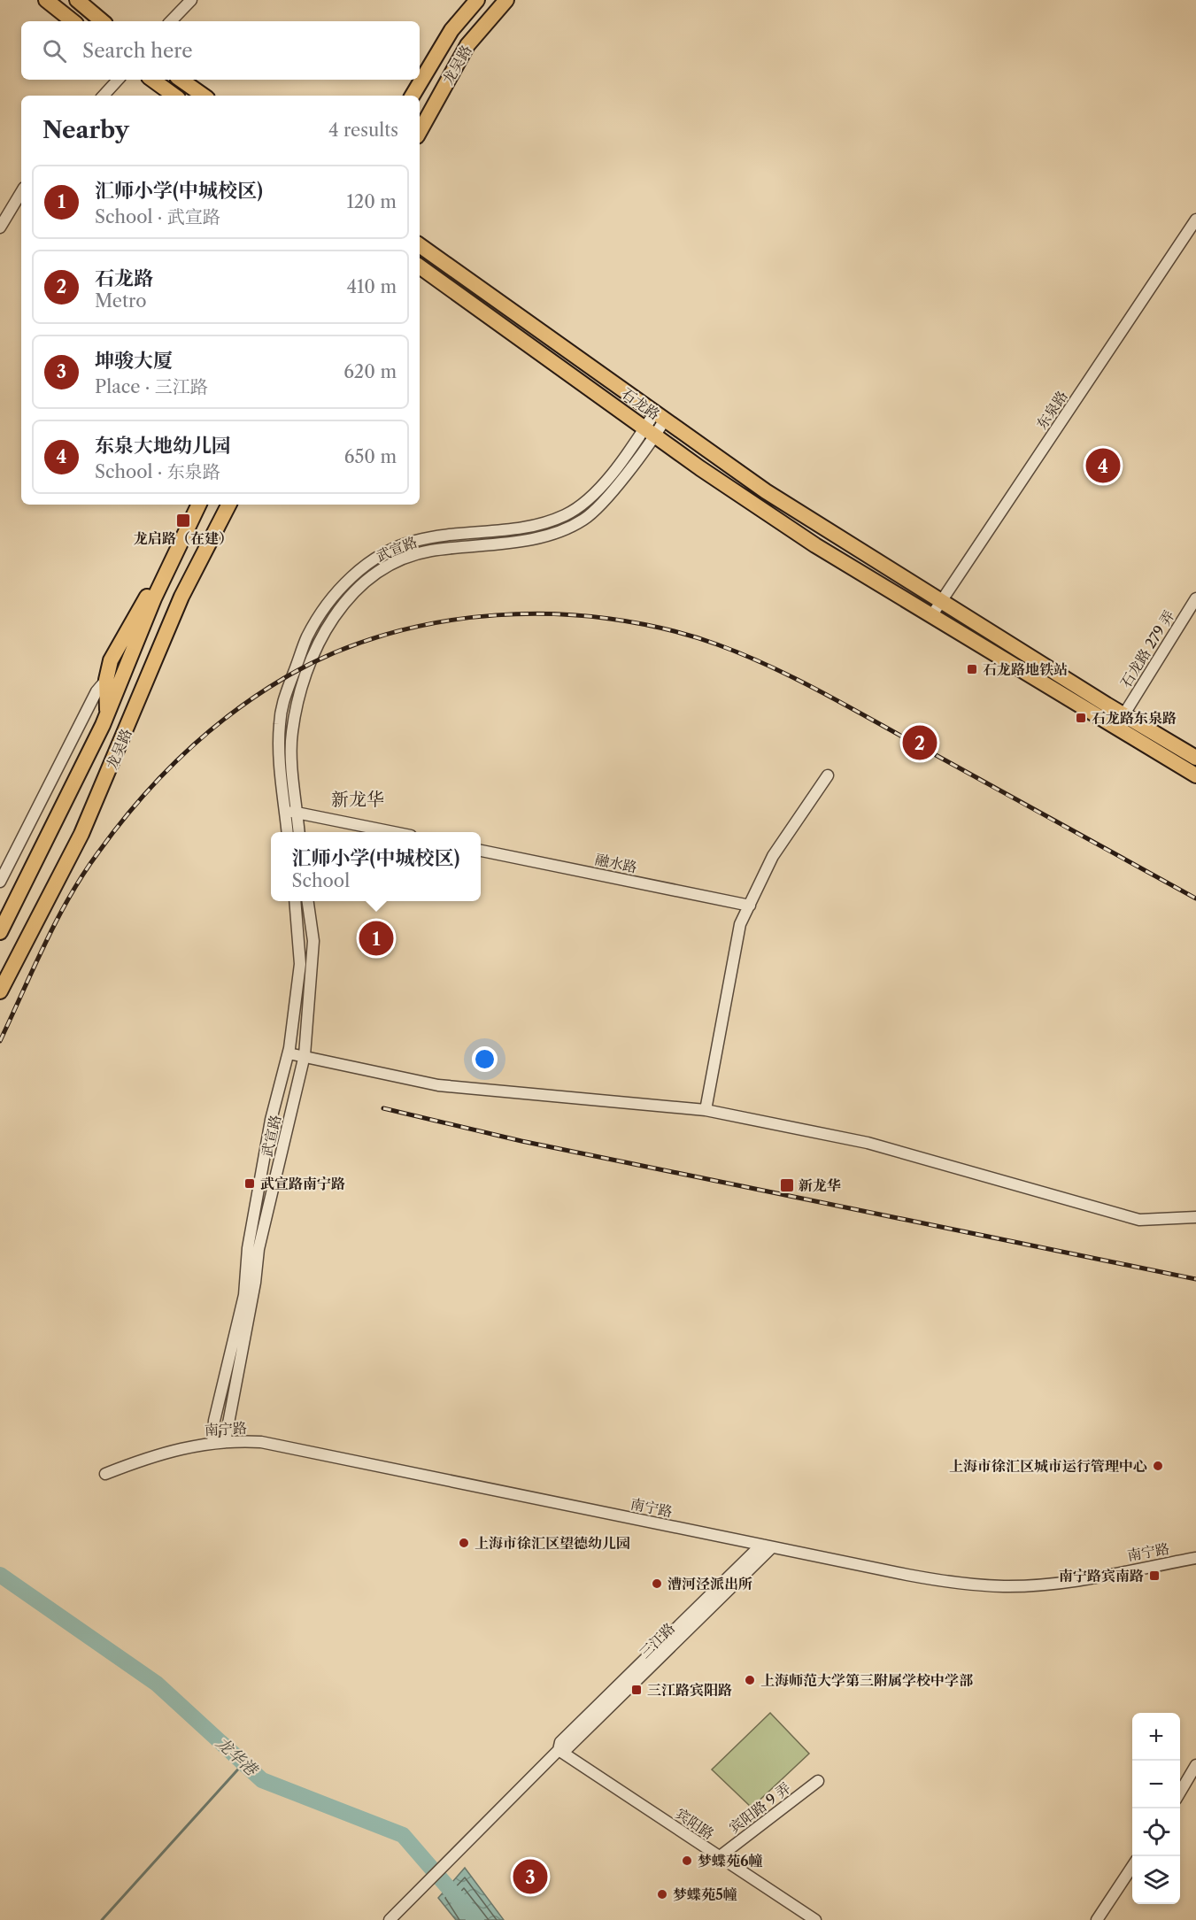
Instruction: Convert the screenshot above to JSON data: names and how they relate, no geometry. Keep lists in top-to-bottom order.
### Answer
{
  "streets": {
    "main road": ["龙吴路", "石龙路"],
    "street": [
      "东泉路",
      "武宣路",
      "石龙路 279 弄",
      "融水路",
      "南宁路",
      "三江路",
      "宾阳路 9 弄",
      "宾阳路"
    ]
  },
  "crossings": [
    ["石龙路", "东泉路"],
    ["石龙路", "武宣路"],
    ["石龙路", "石龙路 279 弄"],
    ["武宣路", "南宁路"],
    ["南宁路", "三江路"],
    ["三江路", "宾阳路"],
    ["宾阳路 9 弄", "宾阳路"]
  ],
  "districts": ["新龙华"],
  "water": ["龙华港"],
  "places": {
    "transit": [
      "龙启路（在建）",
      "石龙路地铁站",
      "石龙路东泉路",
      "武宣路南宁路",
      "新龙华",
      "南宁路宾南路",
      "三江路宾阳路"
    ],
    "other": [
      "上海市徐汇区城市运行管理中心",
      "上海市徐汇区望德幼儿园",
      "漕河泾派出所",
      "上海师范大学第三附属学校中学部",
      "梦蝶苑6幢",
      "梦蝶苑5幢"
    ]
  },
  "page": {
    "search": "Search here",
    "heading": ["Nearby", "4 results"],
    "list": [
      {
        "mark": "1",
        "name": "汇师小学(中城校区)",
        "note": "School · 武宣路",
        "value": "120 m"
      },
      {
        "mark": "2",
        "name": "石龙路",
        "note": "Metro",
        "value": "410 m"
      },
      {
        "mark": "3",
        "name": "坤骏大厦",
        "note": "Place · 三江路",
        "value": "620 m"
      },
      {
        "mark": "4",
        "name": "东泉大地幼儿园",
        "note": "School · 东泉路",
        "value": "650 m"
      }
    ],
    "pins": [
      "4",
      "2",
      "1",
      "3"
    ],
    "popup": ["汇师小学(中城校区)", "School"],
    "map_buttons": ["+", "−"]
  }
}
